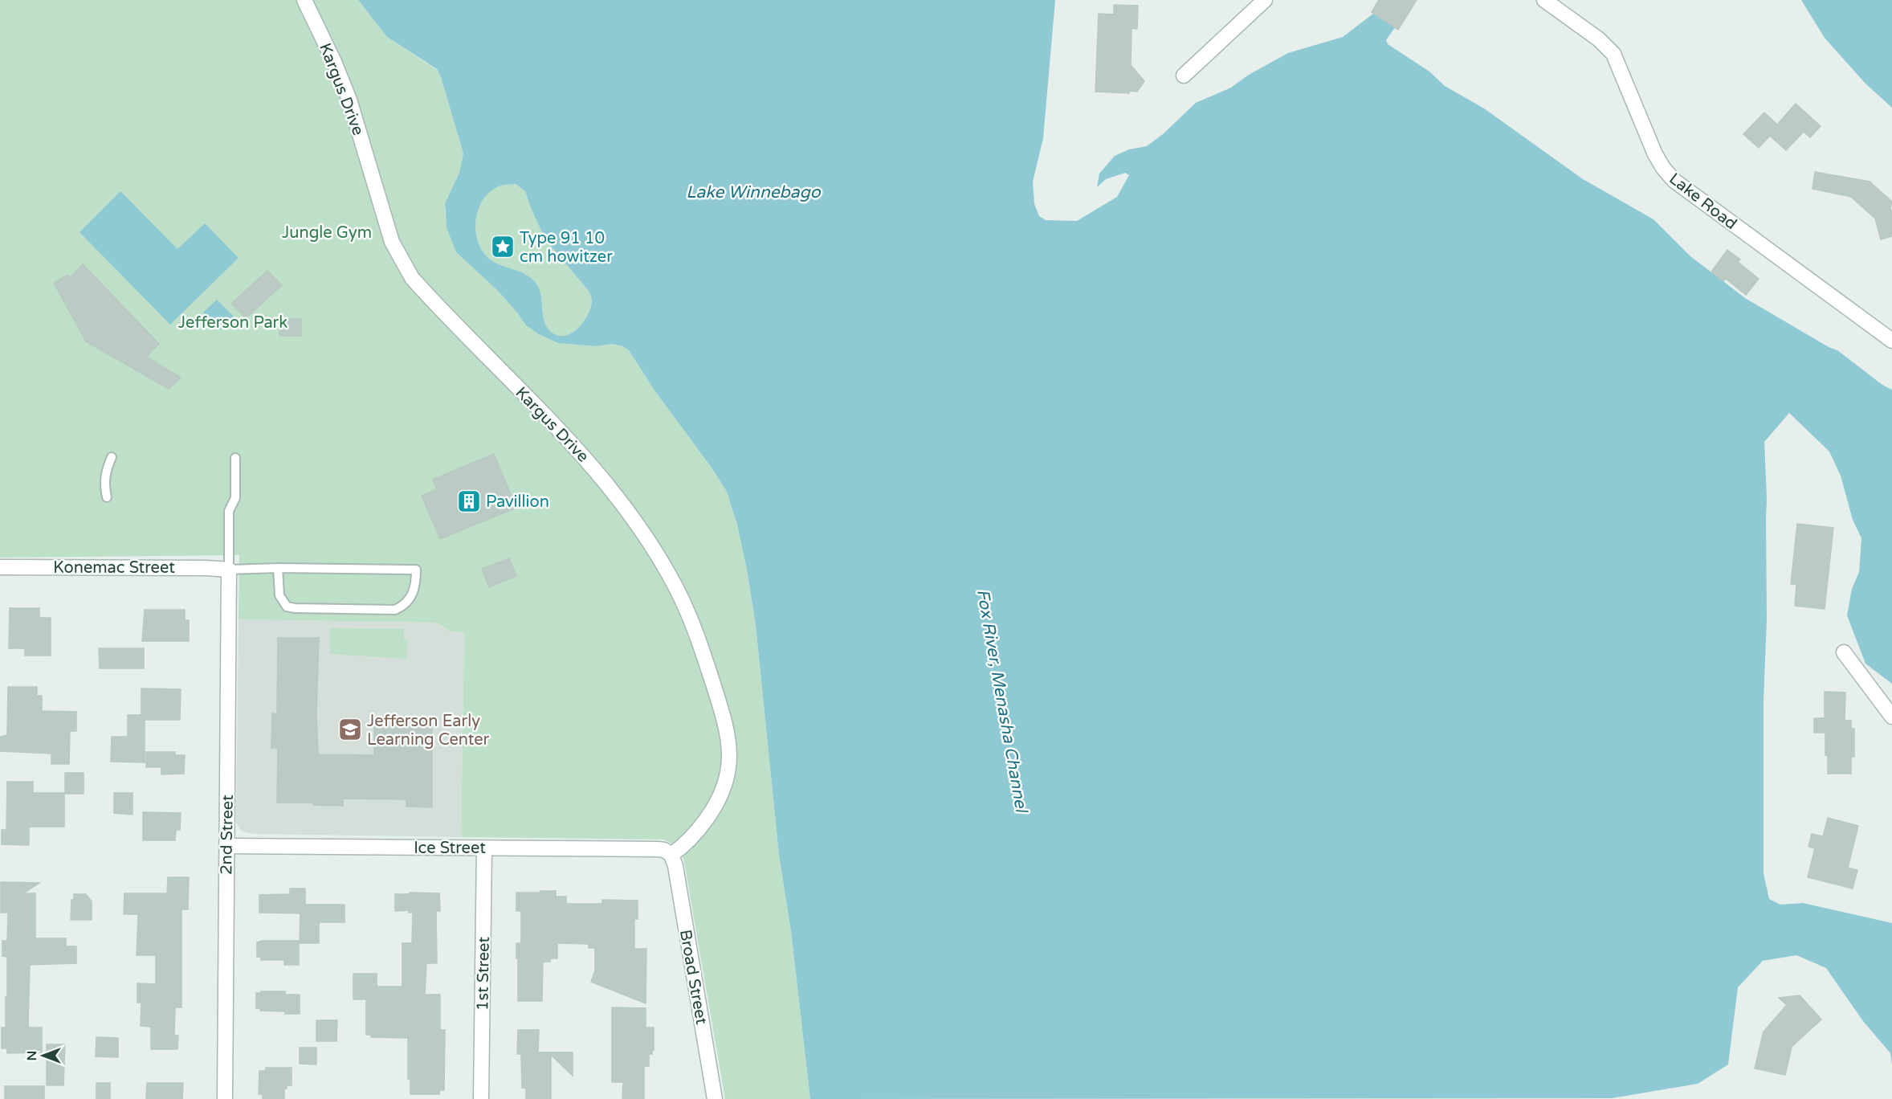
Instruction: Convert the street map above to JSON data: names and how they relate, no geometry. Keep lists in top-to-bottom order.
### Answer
{
  "streets": {
    "street": [
      "Kargus Drive",
      "Lake Road",
      "Konemac Street",
      "2nd Street",
      "Ice Street",
      "1st Street",
      "Broad Street"
    ]
  },
  "crossings": [
    ["Kargus Drive", "Ice Street"],
    ["Kargus Drive", "Broad Street"],
    ["Konemac Street", "2nd Street"],
    ["2nd Street", "Ice Street"],
    ["Ice Street", "1st Street"],
    ["Ice Street", "Broad Street"]
  ],
  "water": ["Lake Winnebago", "Fox River, Menasha Channel"],
  "parks": ["Jungle Gym", "Jefferson Park"],
  "places": {
    "place": ["Type 91 10 cm howitzer"],
    "building": ["Pavillion"],
    "school or university": ["Jefferson Early Learning Center"]
  },
  "north": "left"
}
